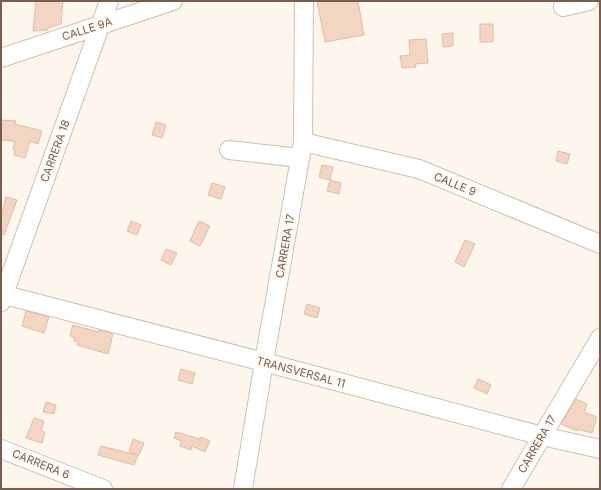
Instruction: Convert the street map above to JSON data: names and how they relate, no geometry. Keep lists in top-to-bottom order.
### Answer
{
  "streets": {
    "street": [
      "CALLE 9A",
      "CARRERA 18",
      "CALLE 9",
      "CARRERA 17",
      "TRANSVERSAL 11",
      "CARRERA 6"
    ]
  },
  "crossings": [
    ["CALLE 9A", "CARRERA 18"],
    ["CARRERA 18", "TRANSVERSAL 11"],
    ["CALLE 9", "CARRERA 17"],
    ["CARRERA 17", "TRANSVERSAL 11"]
  ]
}
